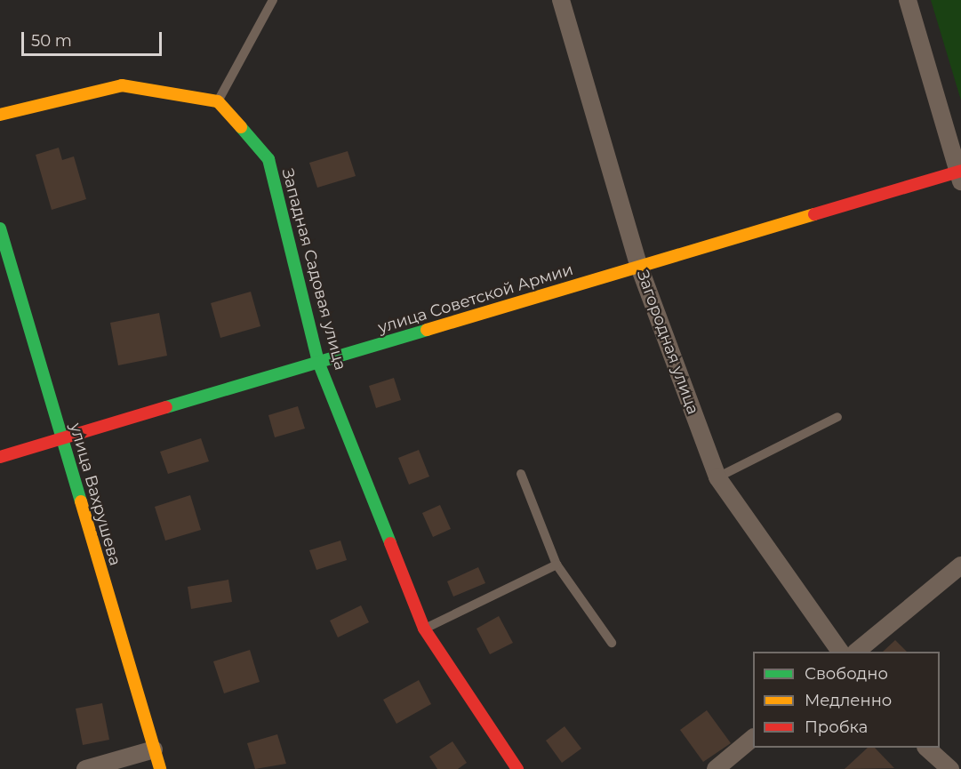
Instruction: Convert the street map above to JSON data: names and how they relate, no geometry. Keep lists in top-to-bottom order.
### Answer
{
  "streets": {
    "street": [
      "Западная Садовая улица",
      "улица Советской Армии",
      "Загородная улица",
      "улица Вахрушева"
    ]
  },
  "crossings": [
    ["Западная Садовая улица", "улица Советской Армии"],
    ["улица Советской Армии", "Загородная улица"],
    ["улица Советской Армии", "улица Вахрушева"]
  ],
  "legend": ["Свободно", "Медленно", "Пробка"],
  "scale_bar": "50 m"
}
